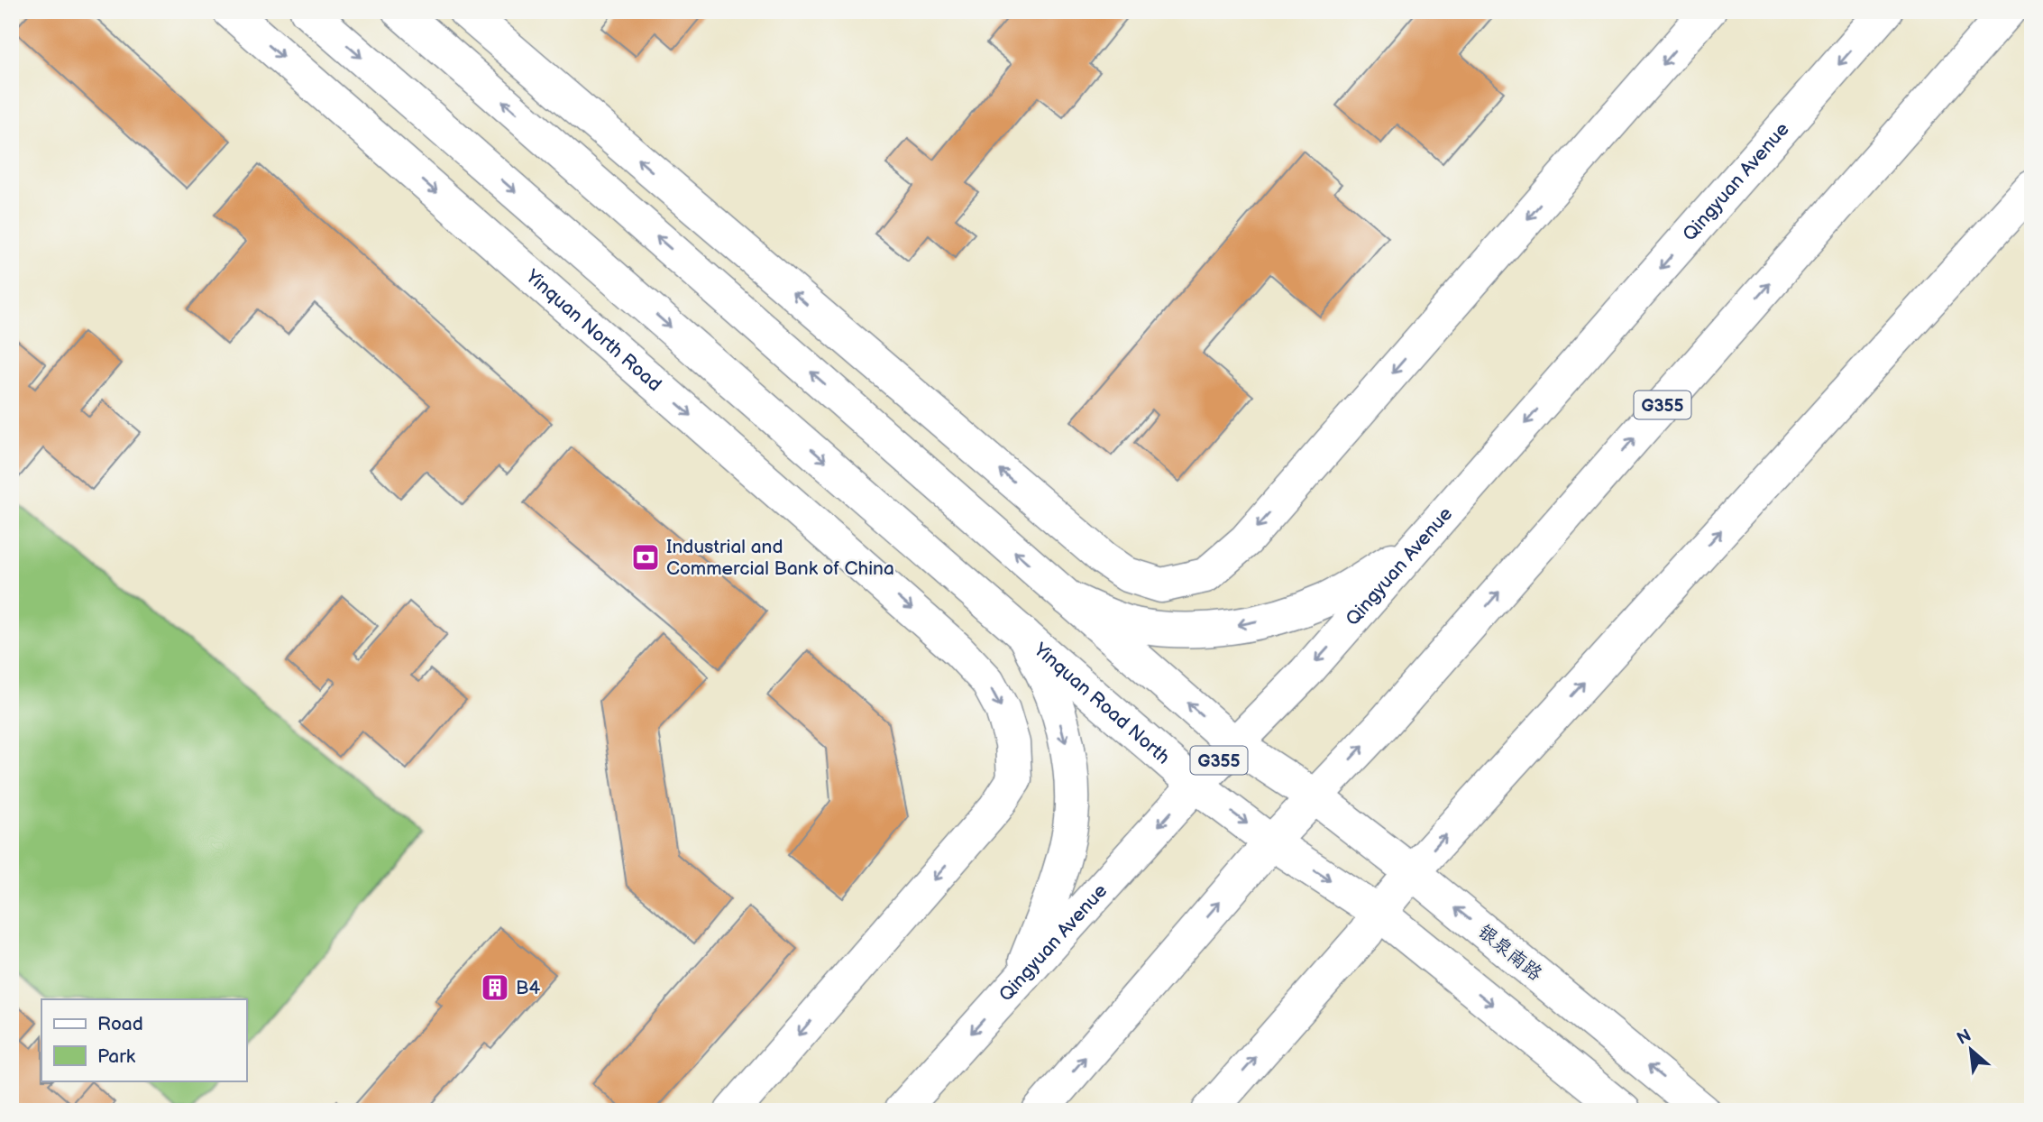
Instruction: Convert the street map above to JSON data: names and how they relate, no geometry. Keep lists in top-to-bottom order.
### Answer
{
  "streets": {
    "main road": [
      "Qingyuan Avenue",
      "Yinquan North Road",
      "G355",
      "Yinquan Road North",
      "银泉南路"
    ]
  },
  "crossings": [
    ["Qingyuan Avenue", "Yinquan Road North"],
    ["G355", "Yinquan Road North"],
    ["G355", "银泉南路"]
  ],
  "places": {
    "bank": ["Industrial and Commercial Bank of China"],
    "building": ["B4"]
  },
  "legend": ["Road", "Park"],
  "north": "top left"
}
